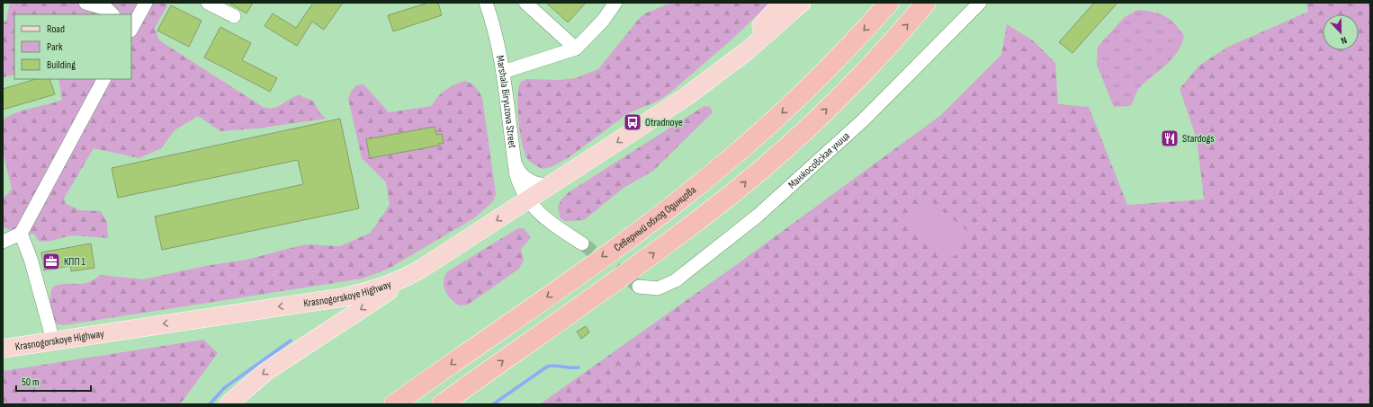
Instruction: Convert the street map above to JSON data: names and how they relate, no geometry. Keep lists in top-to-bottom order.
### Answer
{
  "streets": {
    "highway": ["Северный обход Одинцова"],
    "main road": ["Krasnogorskoye Highway"],
    "street": ["Marshala Biryuzova Street", "Манжосовская улица"]
  },
  "crossings": [
    ["Marshala Biryuzova Street", "Krasnogorskoye Highway"]
  ],
  "places": {
    "bus stop": ["Otradnoye"],
    "restaurant": ["Stardogs"],
    "office": ["КПП 1"]
  },
  "legend": ["Road", "Park", "Building"],
  "scale_bar": "50 m",
  "north": "bottom"
}
